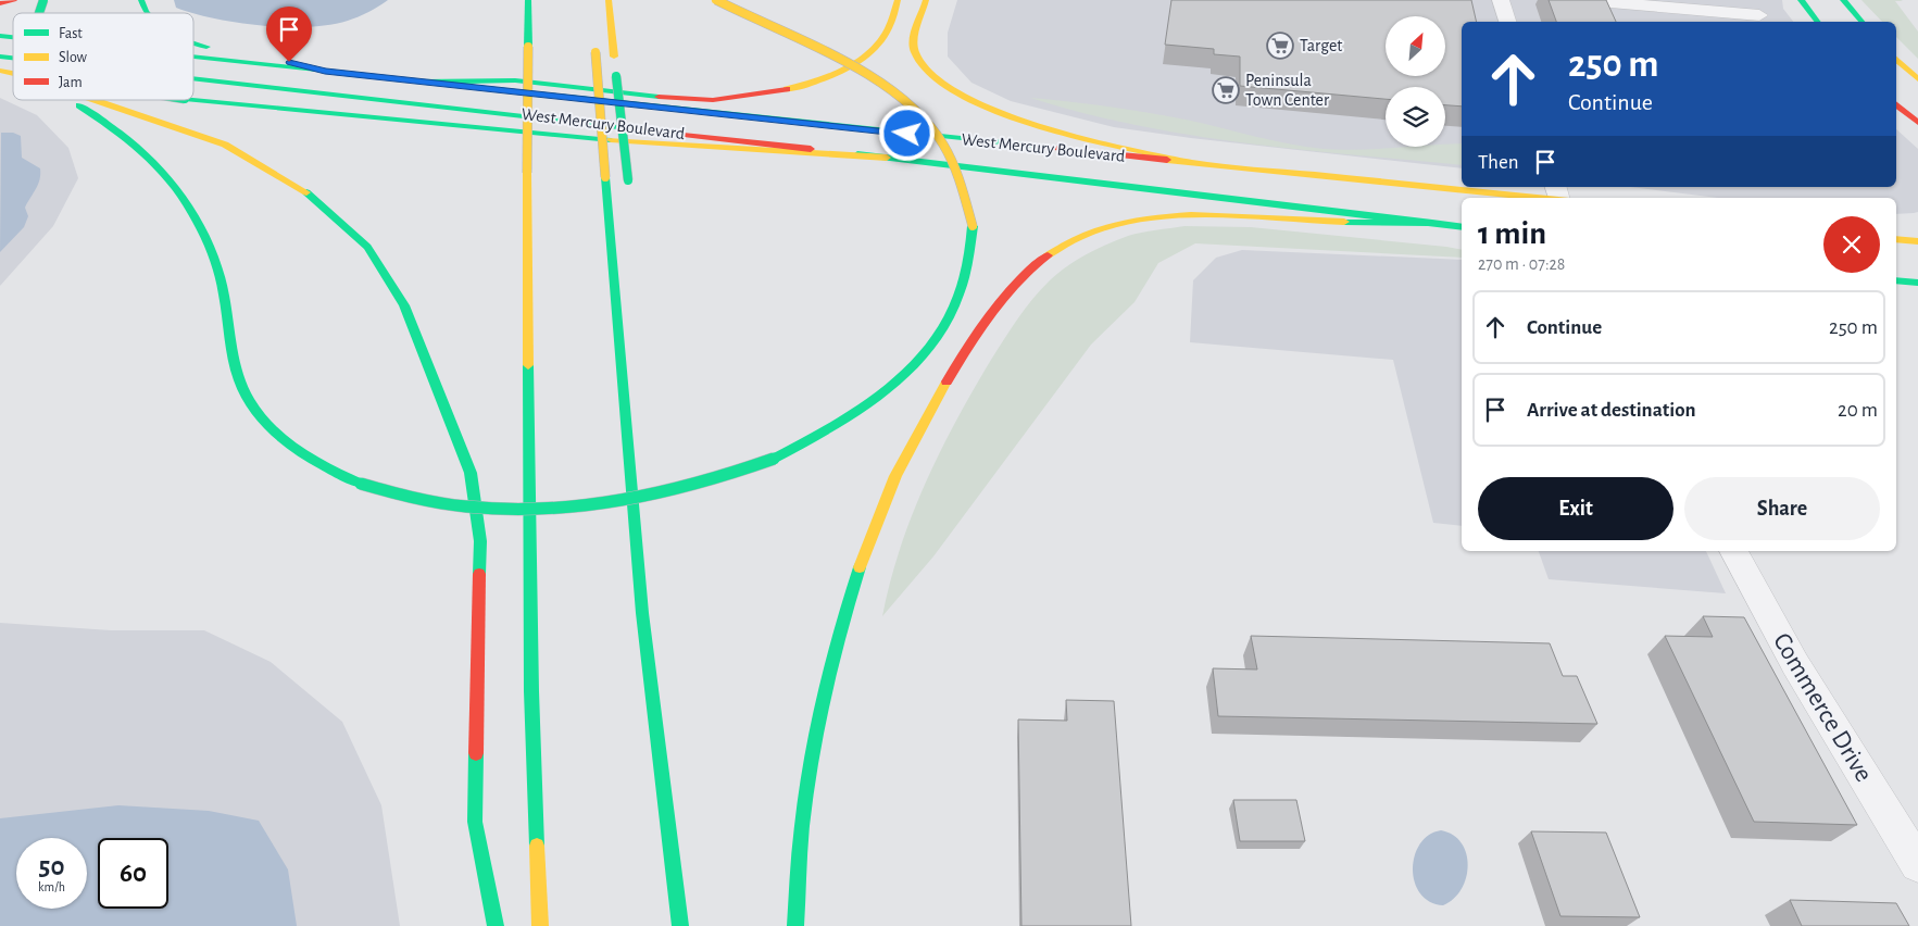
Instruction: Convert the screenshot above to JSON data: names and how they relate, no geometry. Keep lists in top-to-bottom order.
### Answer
{
  "streets": {
    "main road": ["West Mercury Boulevard"],
    "street": ["Commerce Drive"]
  },
  "places": {
    "supermarket": ["Target", "Peninsula Town Center"]
  },
  "legend": ["Fast", "Slow", "Jam"],
  "north": "top right",
  "page": {
    "turn": ["250 m", "Continue"],
    "then": "Then",
    "heading": ["1 min", "270 m · 07:28"],
    "list": [
      {
        "name": "Continue",
        "value": "250 m"
      },
      {
        "name": "Arrive at destination",
        "value": "20 m"
      }
    ],
    "buttons": ["Exit", "Share"],
    "speed": "50 km/h",
    "limit": "60"
  }
}
